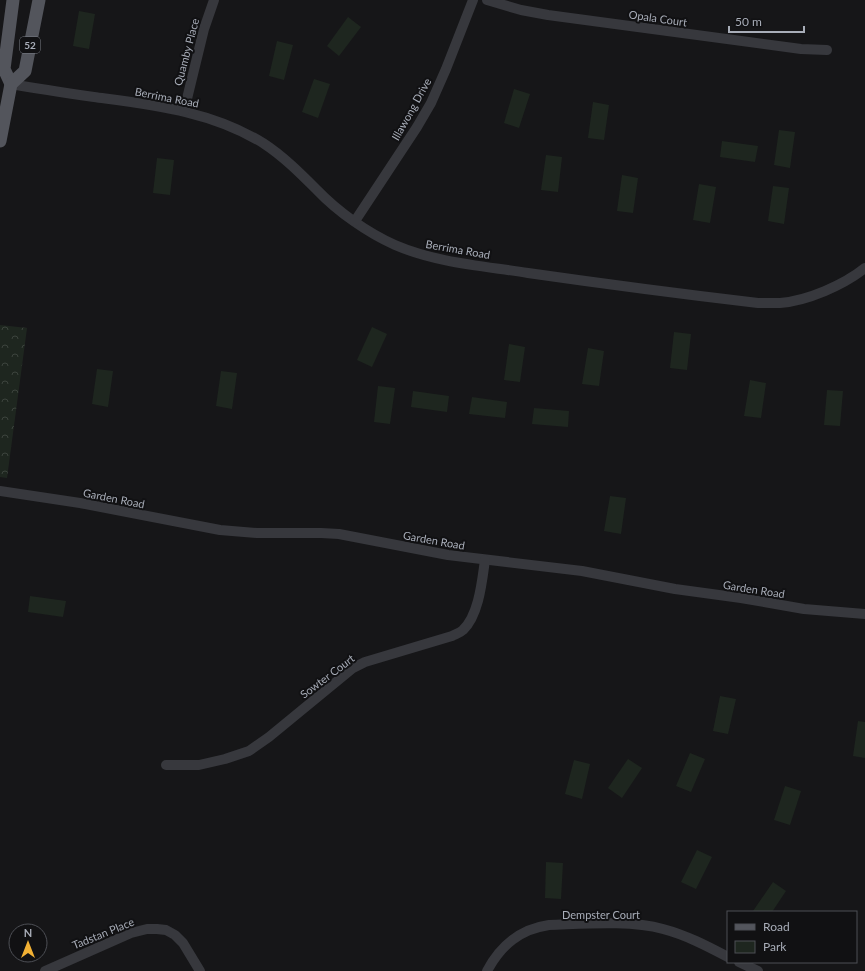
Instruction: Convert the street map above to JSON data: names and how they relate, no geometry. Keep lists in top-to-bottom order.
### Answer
{
  "streets": {
    "main road": ["52"],
    "street": [
      "Opala Court",
      "Quamby Place",
      "Berrima Road",
      "Illawong Drive",
      "Garden Road",
      "Sowter Court",
      "Dempster Court",
      "Tadstan Place"
    ]
  },
  "crossings": [
    ["52", "Berrima Road"],
    ["Quamby Place", "Berrima Road"],
    ["Berrima Road", "Illawong Drive"],
    ["Garden Road", "Sowter Court"]
  ],
  "legend": ["Road", "Park"],
  "scale_bar": "50 m",
  "north": "top"
}
